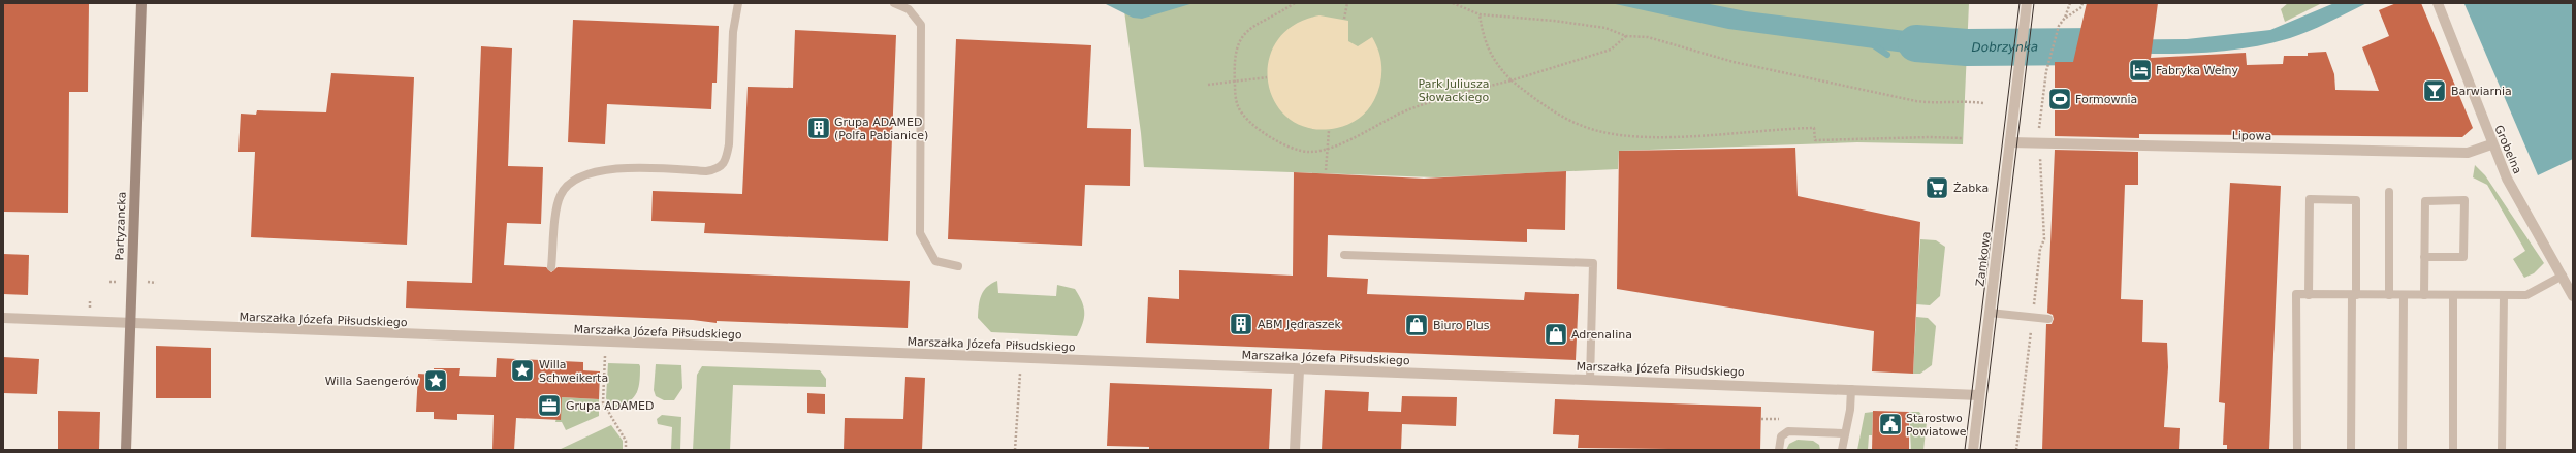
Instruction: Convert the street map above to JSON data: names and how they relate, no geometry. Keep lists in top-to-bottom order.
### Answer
{
  "streets": {
    "main road": ["Partyzancka"],
    "street": [
      "Lipowa",
      "Grobelna",
      "Zamkowa",
      "Marszałka Józefa Piłsudskiego"
    ]
  },
  "crossings": [
    ["Lipowa", "Grobelna"],
    ["Lipowa", "Zamkowa"],
    ["Partyzancka", "Marszałka Józefa Piłsudskiego"],
    ["Zamkowa", "Marszałka Józefa Piłsudskiego"]
  ],
  "water": ["Dobrzynka"],
  "parks": ["Park Juliusza Słowackiego"],
  "places": {
    "hotel": ["Fabryka Wełny"],
    "bar": ["Barwiarnia"],
    "sports": ["Formownia"],
    "building": ["Grupa ADAMED (Polfa Pabianice)", "ABM Jędraszek"],
    "supermarket": ["Żabka"],
    "shop": ["Biuro Plus", "Adrenalina"],
    "place": ["Willa Schweikerta", "Willa Saengerów"],
    "office": ["Grupa ADAMED"],
    "public building": ["Starostwo Powiatowe"]
  }
}
